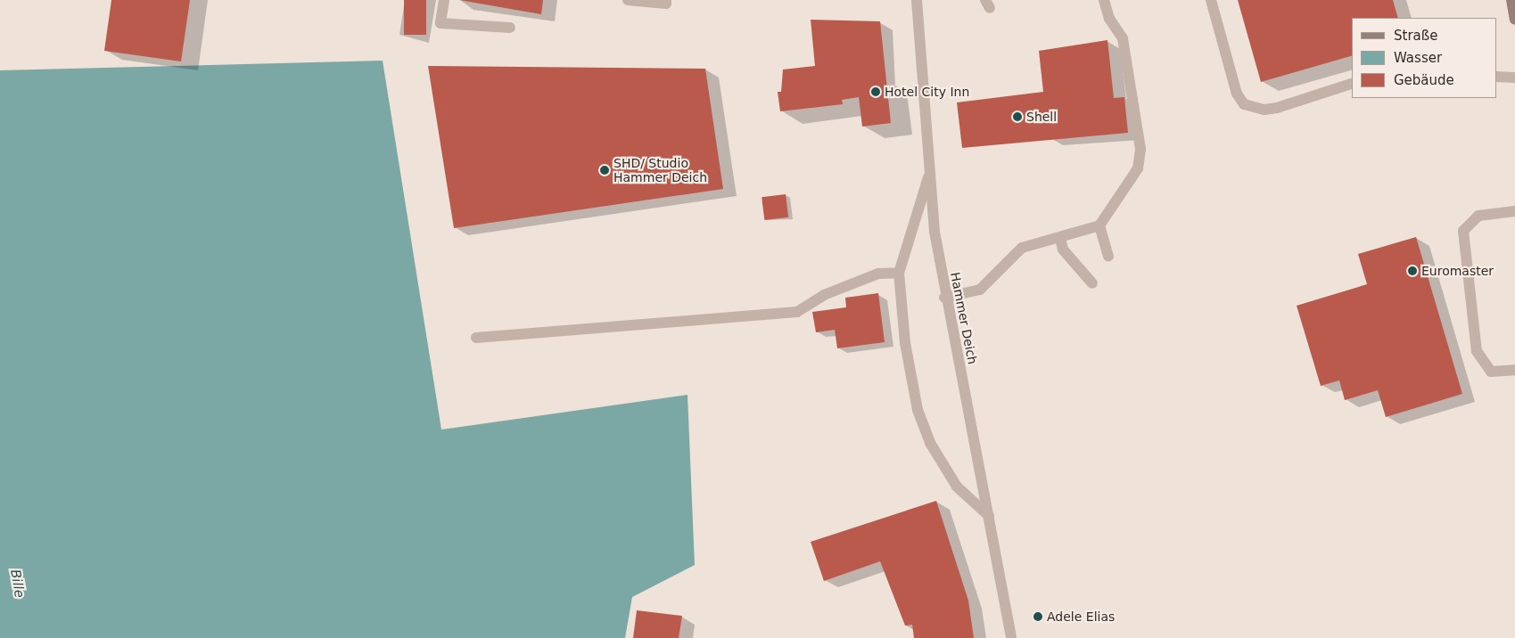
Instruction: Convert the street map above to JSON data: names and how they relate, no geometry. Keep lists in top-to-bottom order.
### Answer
{
  "streets": {
    "street": ["Hammer Deich"]
  },
  "water": ["Bille"],
  "places": [
    "Hotel City Inn",
    "Shell",
    "SHD/ Studio Hammer Deich",
    "Euromaster",
    "Adele Elias"
  ],
  "legend": ["Straße", "Wasser", "Gebäude"]
}
